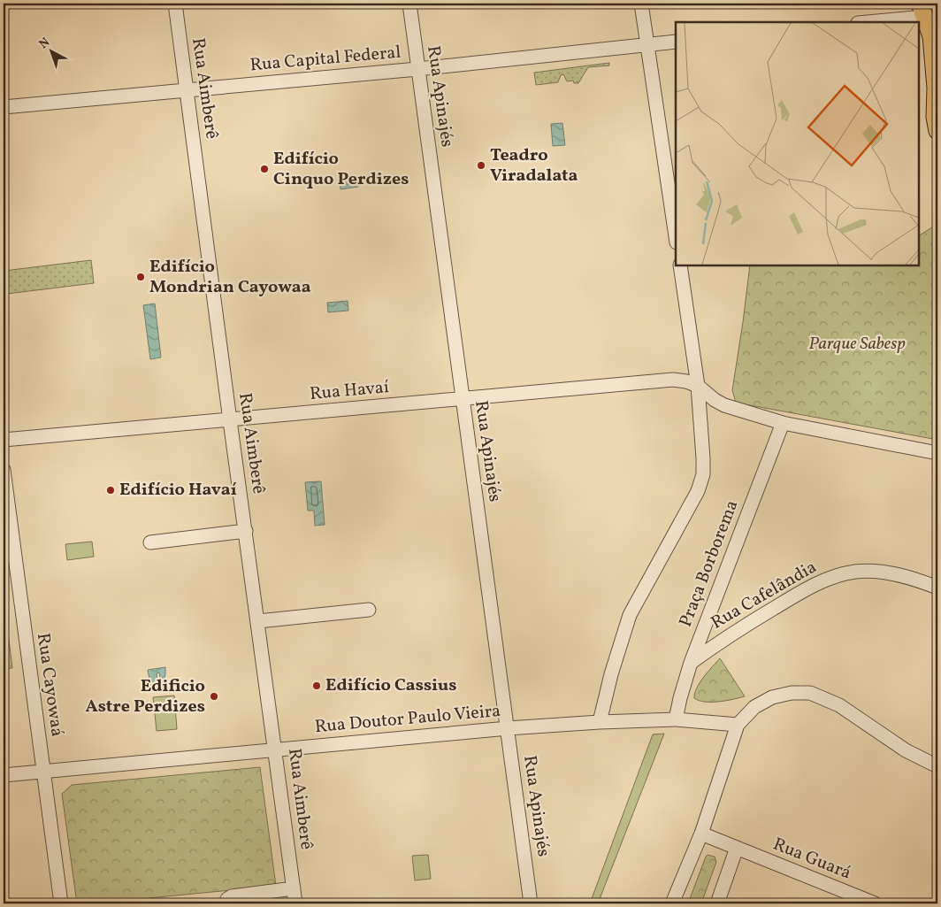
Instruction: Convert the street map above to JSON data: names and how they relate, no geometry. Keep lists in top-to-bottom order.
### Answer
{
  "streets": {
    "street": [
      "Rua Capital Federal",
      "Rua Aimberê",
      "Rua Apinajés",
      "Rua Havaí",
      "Praça Borborema",
      "Rua Cafelândia",
      "Rua Cayowaá",
      "Rua Doutor Paulo Vieira",
      "Rua Guará"
    ]
  },
  "crossings": [
    ["Rua Capital Federal", "Rua Aimberê"],
    ["Rua Capital Federal", "Rua Apinajés"],
    ["Rua Aimberê", "Rua Havaí"],
    ["Rua Aimberê", "Rua Doutor Paulo Vieira"],
    ["Rua Apinajés", "Rua Havaí"],
    ["Rua Apinajés", "Rua Doutor Paulo Vieira"],
    ["Praça Borborema", "Rua Cafelândia"],
    ["Praça Borborema", "Rua Doutor Paulo Vieira"],
    ["Rua Cayowaá", "Rua Doutor Paulo Vieira"]
  ],
  "parks": ["Parque Sabesp"],
  "places": [
    "Teadro Viradalata",
    "Edifício Cinquo Perdizes",
    "Edifício Mondrian Cayowaa",
    "Edifício Havaí",
    "Edifício Cassius",
    "Edificio Astre Perdizes"
  ],
  "north": "top left"
}
